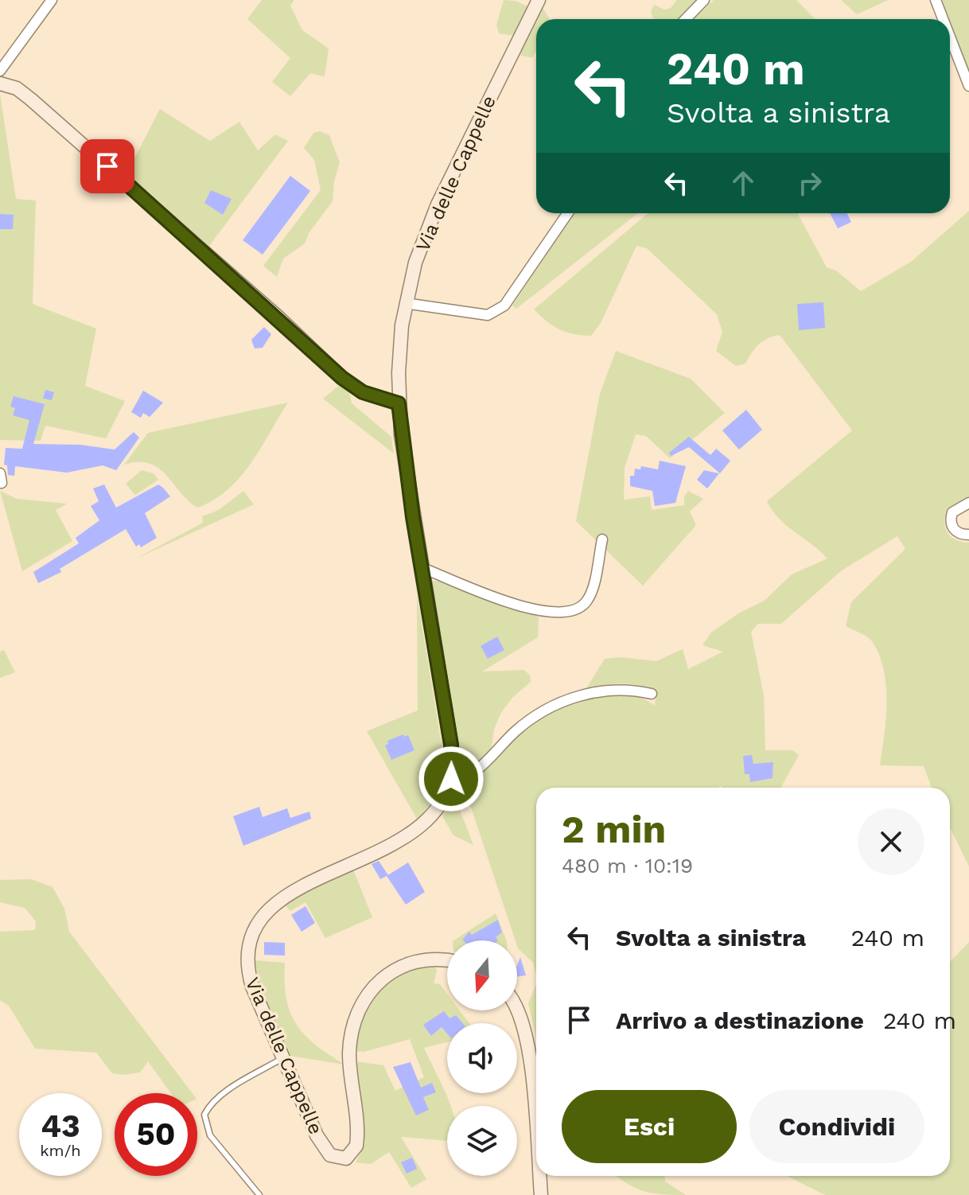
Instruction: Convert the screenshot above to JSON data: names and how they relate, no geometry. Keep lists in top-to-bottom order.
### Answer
{
  "streets": {
    "main road": ["Via delle Cappelle"]
  },
  "north": "bottom",
  "page": {
    "turn": ["240 m", "Svolta a sinistra"],
    "heading": ["2 min", "480 m · 10:19"],
    "list": [
      {
        "name": "Svolta a sinistra",
        "value": "240 m"
      },
      {
        "name": "Arrivo a destinazione",
        "value": "240 m"
      }
    ],
    "buttons": ["Esci", "Condividi"],
    "speed": "43 km/h",
    "limit": "50"
  }
}
